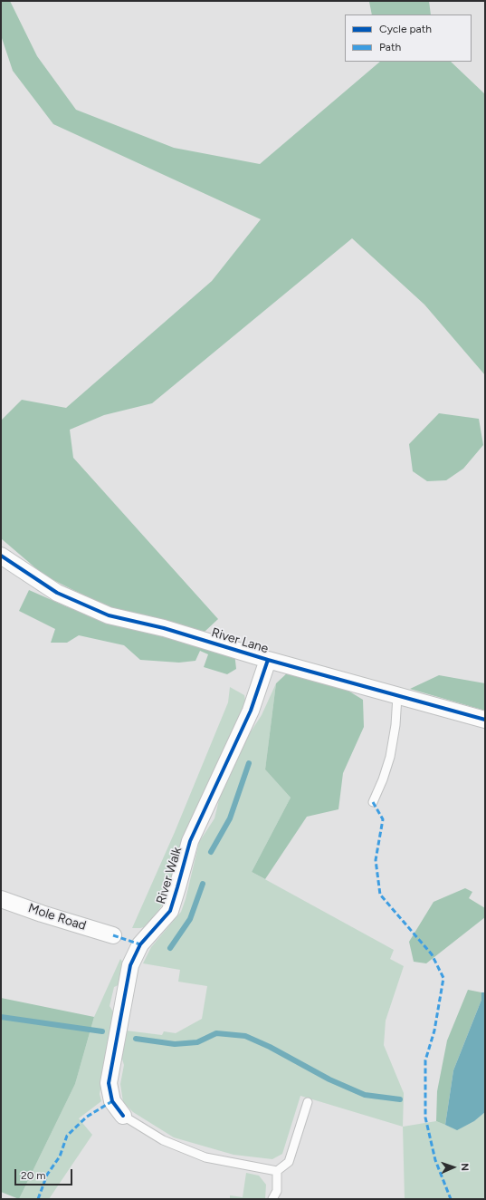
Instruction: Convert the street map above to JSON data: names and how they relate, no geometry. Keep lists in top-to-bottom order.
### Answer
{
  "streets": {
    "street": ["River Lane", "River Walk", "Mole Road"]
  },
  "crossings": [
    ["River Lane", "River Walk"]
  ],
  "legend": ["Cycle path", "Path"],
  "scale_bar": "20 m",
  "north": "right"
}
